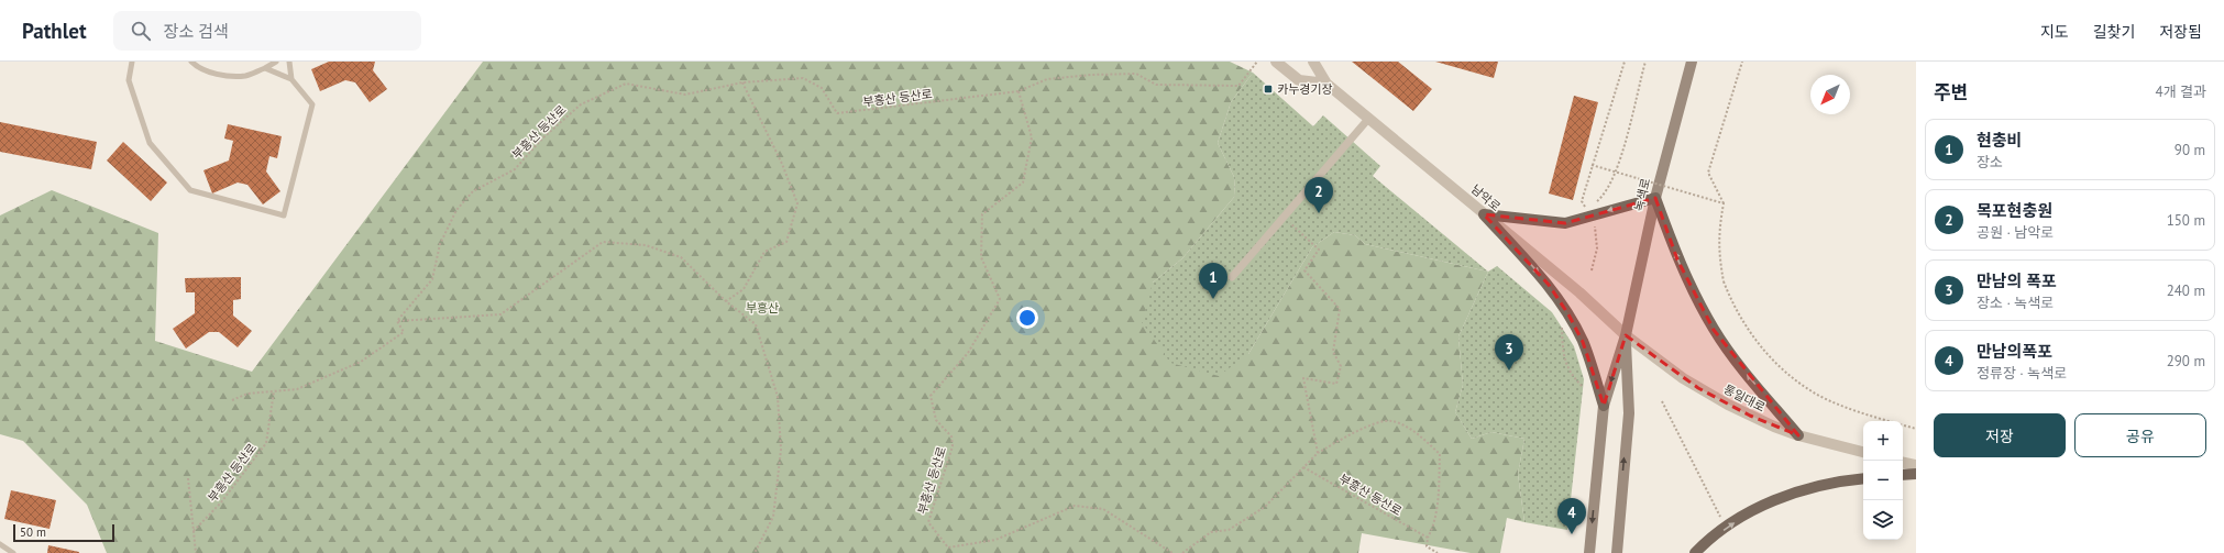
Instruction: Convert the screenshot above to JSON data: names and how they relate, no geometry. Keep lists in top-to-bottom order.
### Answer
{
  "streets": {
    "main road": ["녹색로"],
    "street": ["남악로", "통일대로"],
    "path": ["부흥산 등산로"]
  },
  "crossings": [
    ["녹색로", "남악로"],
    ["녹색로", "통일대로"],
    ["남악로", "통일대로"]
  ],
  "parks": ["부흥산"],
  "places": {
    "transit": ["카누경기장"]
  },
  "scale_bar": "50 m",
  "north": "bottom left",
  "page": {
    "header": "Pathlet",
    "search": "장소 검색",
    "nav": ["지도", "길찾기", "저장됨"],
    "heading": ["주변", "4개 결과"],
    "list": [
      {
        "mark": "1",
        "name": "현충비",
        "note": "장소",
        "value": "90 m"
      },
      {
        "mark": "2",
        "name": "목포현충원",
        "note": "공원 · 남악로",
        "value": "150 m"
      },
      {
        "mark": "3",
        "name": "만남의 폭포",
        "note": "장소 · 녹색로",
        "value": "240 m"
      },
      {
        "mark": "4",
        "name": "만남의폭포",
        "note": "정류장 · 녹색로",
        "value": "290 m"
      }
    ],
    "pins": [
      "2",
      "1",
      "3",
      "4"
    ],
    "buttons": ["저장", "공유"],
    "map_buttons": ["+", "−"],
    "scale": "50 m"
  }
}
